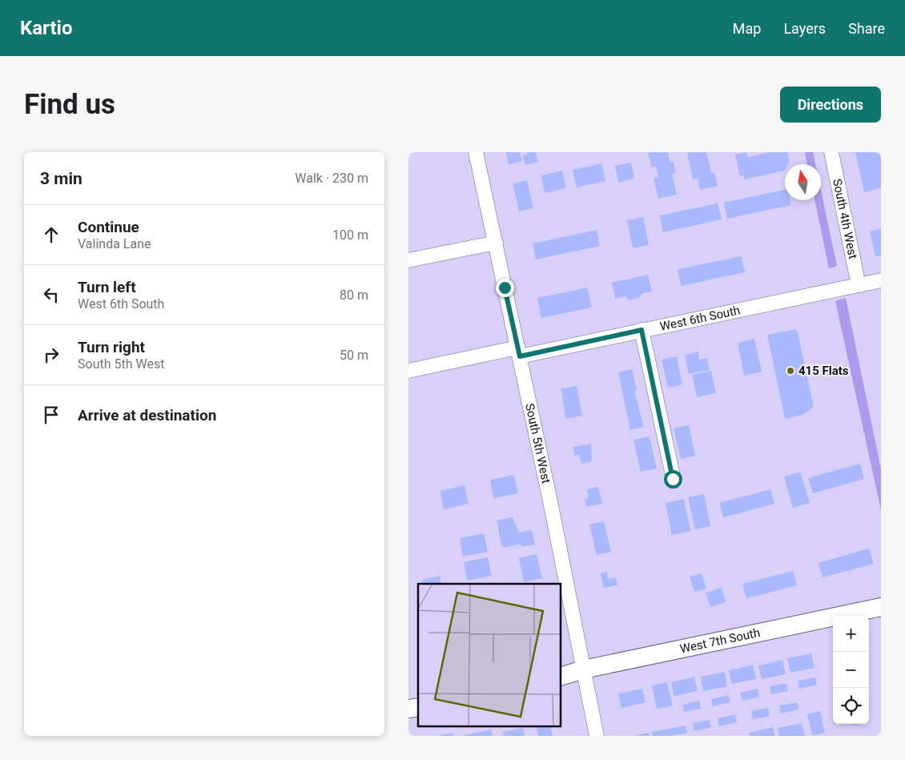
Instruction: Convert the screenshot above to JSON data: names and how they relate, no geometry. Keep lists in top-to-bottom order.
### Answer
{
  "streets": {
    "main road": ["West 7th South"],
    "street": ["South 4th West", "West 6th South", "South 5th West"]
  },
  "crossings": [
    ["South 4th West", "West 6th South"],
    ["West 6th South", "South 5th West"],
    ["South 5th West", "West 7th South"]
  ],
  "places": ["415 Flats"],
  "north": "top",
  "page": {
    "header": "Kartio",
    "nav": ["Map", "Layers", "Share"],
    "buttons": "Directions",
    "title": "Find us",
    "heading": ["3 min", "Walk · 230 m"],
    "list": [
      ["Continue", "Valinda Lane", "100 m"],
      ["Turn left", "West 6th South", "80 m"],
      ["Turn right", "South 5th West", "50 m"],
      "Arrive at destination"
    ],
    "map_buttons": ["+", "−"]
  }
}
